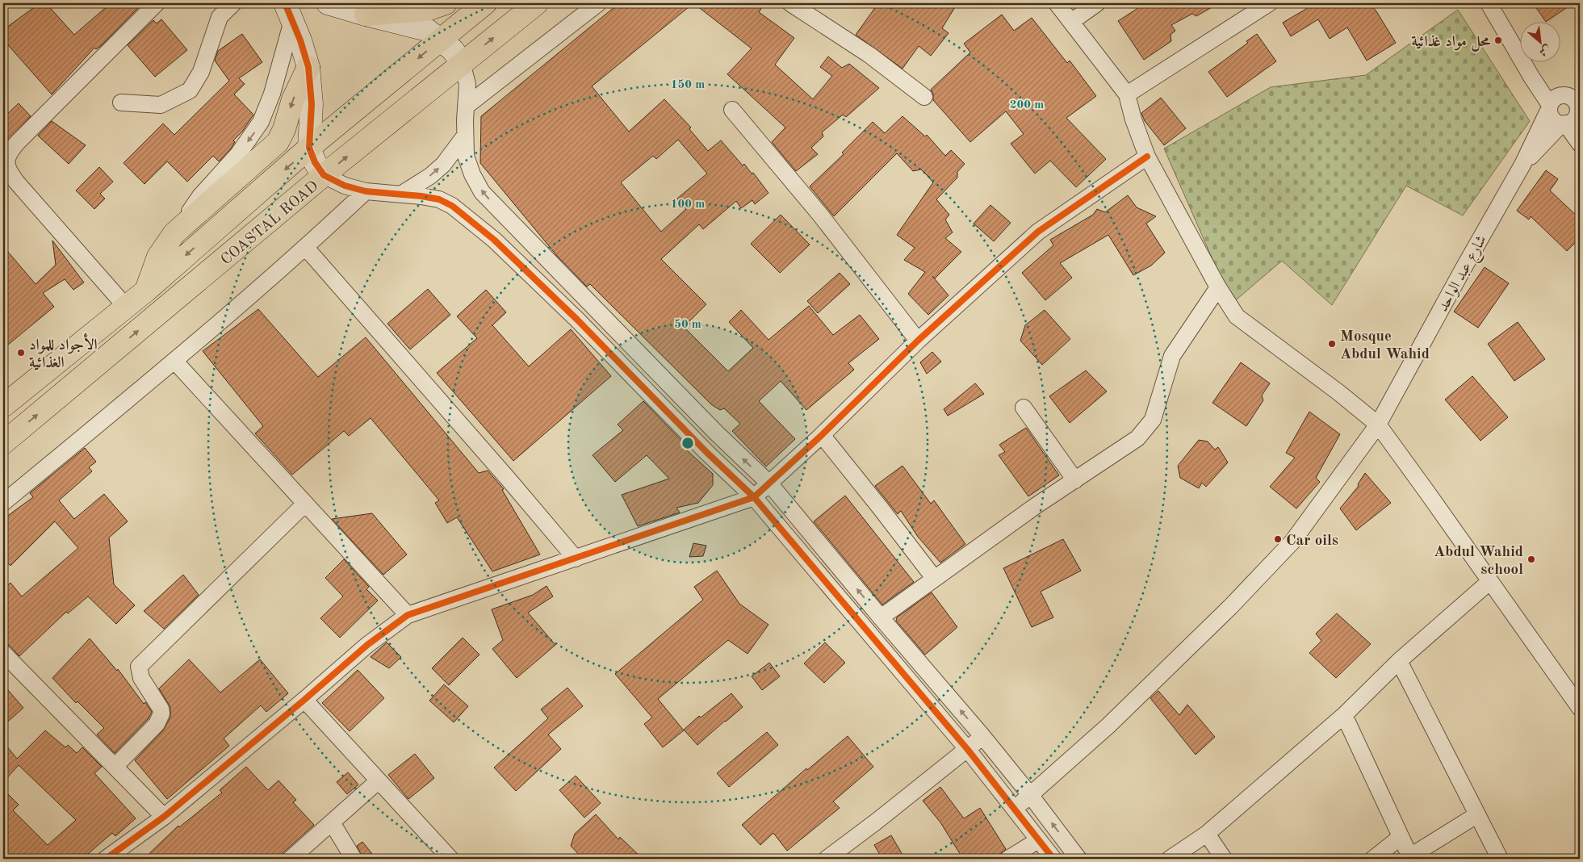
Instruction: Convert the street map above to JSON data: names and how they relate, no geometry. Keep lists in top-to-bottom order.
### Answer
{
  "streets": {
    "highway": ["COASTAL ROAD"],
    "street": ["شارع عبد الواحد"]
  },
  "places": [
    "محل مواد غذائية",
    "Mosque Abdul Wahid",
    "الأجواد للمواد الغذائية",
    "Car oils",
    "Abdul Wahid school"
  ],
  "north": "bottom right",
  "rings": [
    "150 m",
    "200 m",
    "100 m",
    "50 m"
  ]
}
